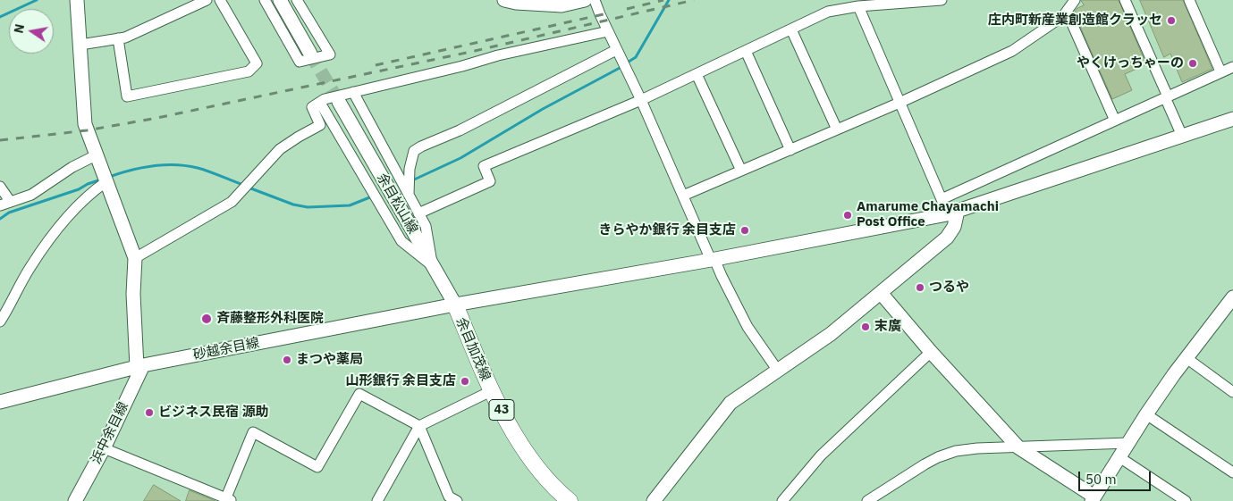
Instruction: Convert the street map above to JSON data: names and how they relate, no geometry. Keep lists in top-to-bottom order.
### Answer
{
  "streets": {
    "main road": ["余目加茂線", "43"],
    "street": ["余目松山線", "砂越余目線", "浜中余目線"]
  },
  "crossings": [
    ["余目松山線", "砂越余目線"],
    ["余目松山線", "余目加茂線"],
    ["砂越余目線", "余目加茂線"],
    ["砂越余目線", "浜中余目線"]
  ],
  "places": [
    "庄内町新産業創造館クラッセ",
    "やくけっちゃーの",
    "Amarume Chayamachi Post Office",
    "きらやか銀行 余目支店",
    "つるや",
    "斉藤整形外科医院",
    "末廣",
    "まつや薬局",
    "山形銀行 余目支店",
    "ビジネス民宿 源助"
  ],
  "scale_bar": "50 m",
  "north": "left"
}
